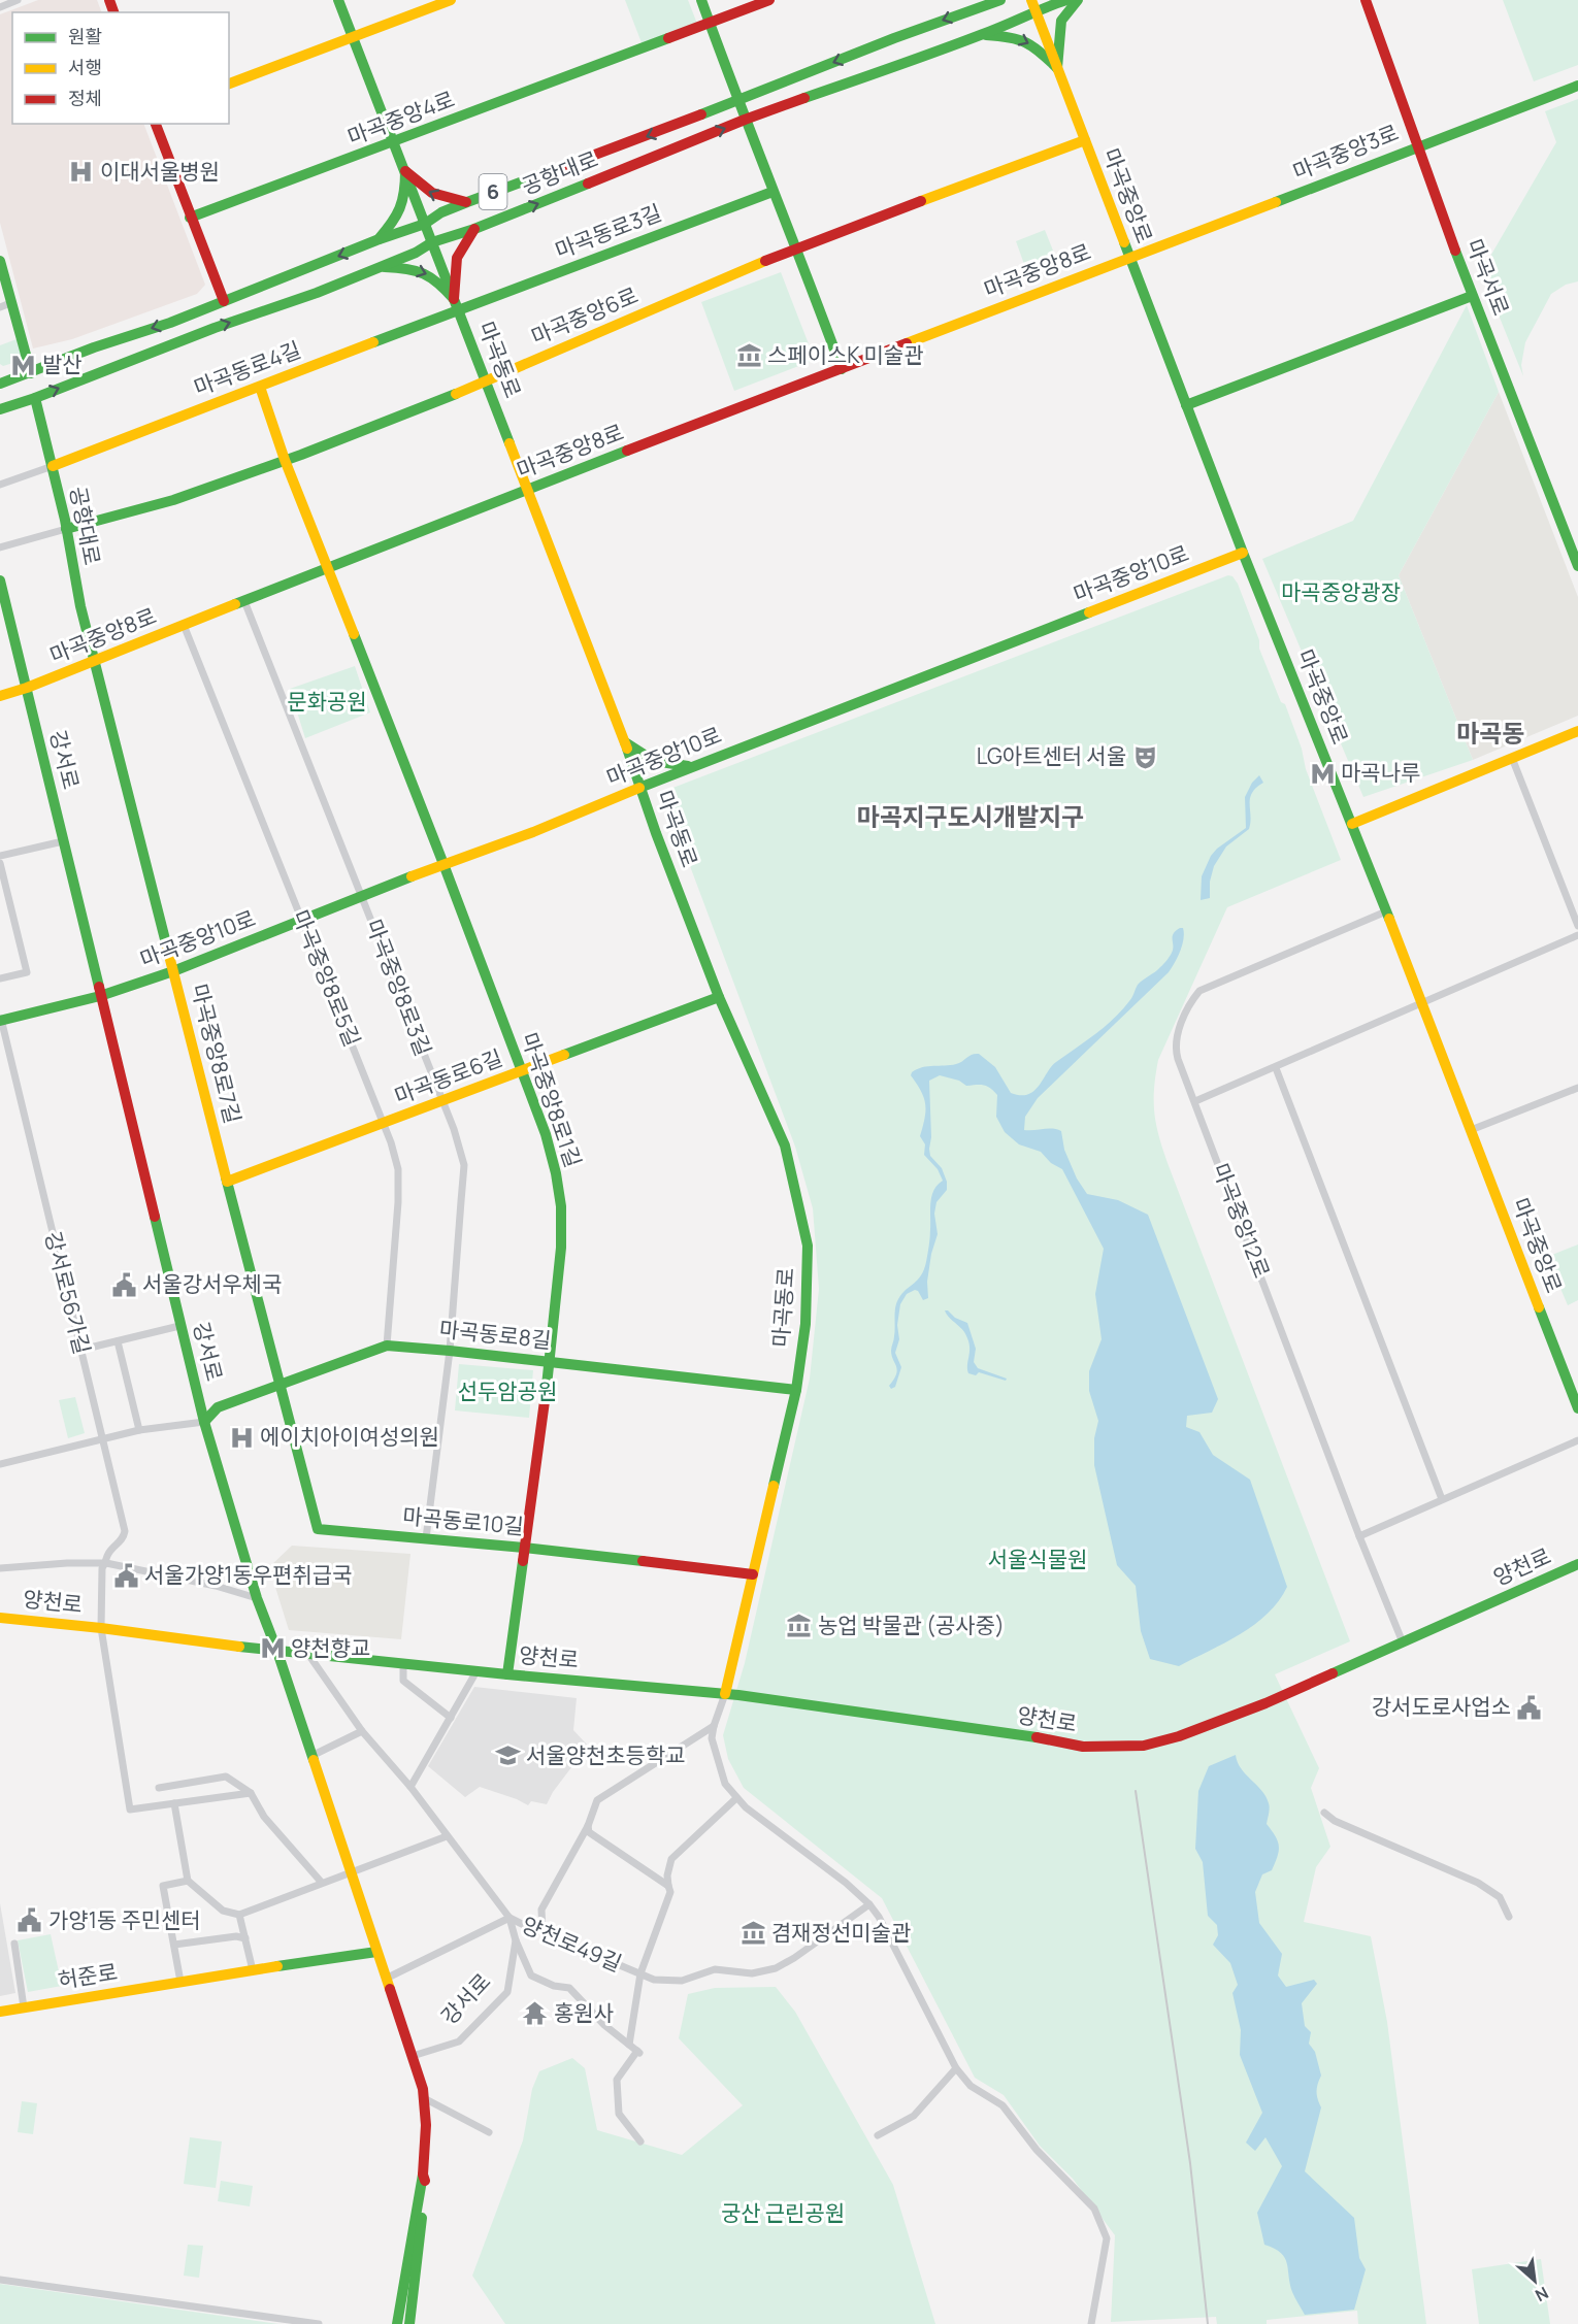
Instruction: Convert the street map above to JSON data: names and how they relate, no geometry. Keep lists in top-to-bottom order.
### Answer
{
  "streets": {
    "main road": [
      "마곡중앙4로",
      "마곡중앙3로",
      "공항대로",
      "6",
      "마곡중앙로",
      "마곡동로3길",
      "마곡중앙8로",
      "마곡서로",
      "마곡중앙6로",
      "마곡동로",
      "마곡동로4길",
      "마곡중앙10로",
      "강서로",
      "마곡중앙8로7길",
      "마곡동로6길",
      "마곡중앙8로1길",
      "마곡동로8길",
      "마곡동로10길",
      "양천로",
      "허준로"
    ],
    "street": [
      "마곡중앙8로5길",
      "마곡중앙8로3길",
      "마곡중앙12로",
      "강서로56가길",
      "양천로49길"
    ]
  },
  "crossings": [
    ["마곡중앙4로", "마곡동로"],
    ["마곡중앙3로", "마곡중앙로"],
    ["마곡중앙3로", "마곡중앙8로"],
    ["마곡중앙3로", "마곡서로"],
    ["공항대로", "마곡중앙로"],
    ["공항대로", "마곡중앙8로"],
    ["공항대로", "마곡중앙6로"],
    ["공항대로", "마곡동로"],
    ["공항대로", "마곡동로4길"],
    ["공항대로", "마곡중앙8로7길"],
    ["마곡중앙로", "마곡중앙8로"],
    ["마곡중앙로", "마곡중앙6로"],
    ["마곡중앙로", "마곡중앙10로"],
    ["마곡중앙로", "마곡중앙12로"],
    ["마곡동로3길", "마곡동로"],
    ["마곡동로3길", "마곡동로4길"],
    ["마곡중앙8로", "마곡동로"],
    ["마곡중앙8로", "강서로"],
    ["마곡중앙8로", "마곡중앙8로5길"],
    ["마곡중앙8로", "마곡중앙8로3길"],
    ["마곡중앙8로", "마곡중앙8로7길"],
    ["마곡중앙8로", "마곡중앙8로1길"],
    ["마곡중앙6로", "마곡동로"],
    ["마곡동로", "마곡동로4길"],
    ["마곡동로", "마곡중앙10로"],
    ["마곡동로", "마곡동로6길"],
    ["마곡동로", "마곡동로8길"],
    ["마곡동로", "마곡동로10길"],
    ["마곡동로", "양천로"],
    ["마곡중앙10로", "강서로"],
    ["마곡중앙10로", "마곡중앙8로5길"],
    ["마곡중앙10로", "마곡중앙8로3길"],
    ["마곡중앙10로", "마곡중앙8로7길"],
    ["마곡중앙10로", "마곡중앙8로1길"],
    ["마곡중앙10로", "강서로56가길"],
    ["강서로", "마곡동로8길"],
    ["강서로", "양천로"],
    ["강서로", "양천로49길"],
    ["강서로", "허준로"],
    ["마곡중앙8로5길", "마곡동로6길"],
    ["마곡중앙8로5길", "마곡동로8길"],
    ["마곡중앙8로3길", "마곡동로6길"],
    ["마곡중앙8로3길", "마곡동로8길"],
    ["마곡중앙8로3길", "마곡동로10길"],
    ["마곡중앙8로7길", "마곡동로6길"],
    ["마곡중앙8로7길", "마곡동로8길"],
    ["마곡중앙8로7길", "마곡동로10길"],
    ["마곡동로6길", "마곡중앙8로1길"],
    ["마곡중앙8로1길", "마곡동로8길"],
    ["마곡중앙8로1길", "마곡동로10길"],
    ["마곡중앙8로1길", "양천로"],
    ["마곡중앙12로", "양천로"],
    ["강서로56가길", "양천로"],
    ["마곡동로8길", "마곡동로10길"],
    ["양천로", "양천로49길"]
  ],
  "districts": ["마곡동", "마곡지구도시개발지구"],
  "parks": [
    "마곡중앙광장",
    "문화공원",
    "선두암공원",
    "서울식물원",
    "궁산 근린공원"
  ],
  "places": {
    "hospital": ["이대서울병원", "에이치아이여성의원"],
    "museum": ["스페이스K 미술관", "농업 박물관 (공사중)", "겸재정선미술관"],
    "metro station": ["발산", "마곡나루", "양천향교"],
    "theatre": ["LG아트센터 서울"],
    "public building": [
      "서울강서우체국",
      "서울가양1동우편취급국",
      "강서도로사업소",
      "가양1동 주민센터"
    ],
    "school or university": ["서울양천초등학교"],
    "temple": ["홍원사"]
  },
  "legend": ["원활", "서행", "정체"],
  "north": "bottom right"
}
